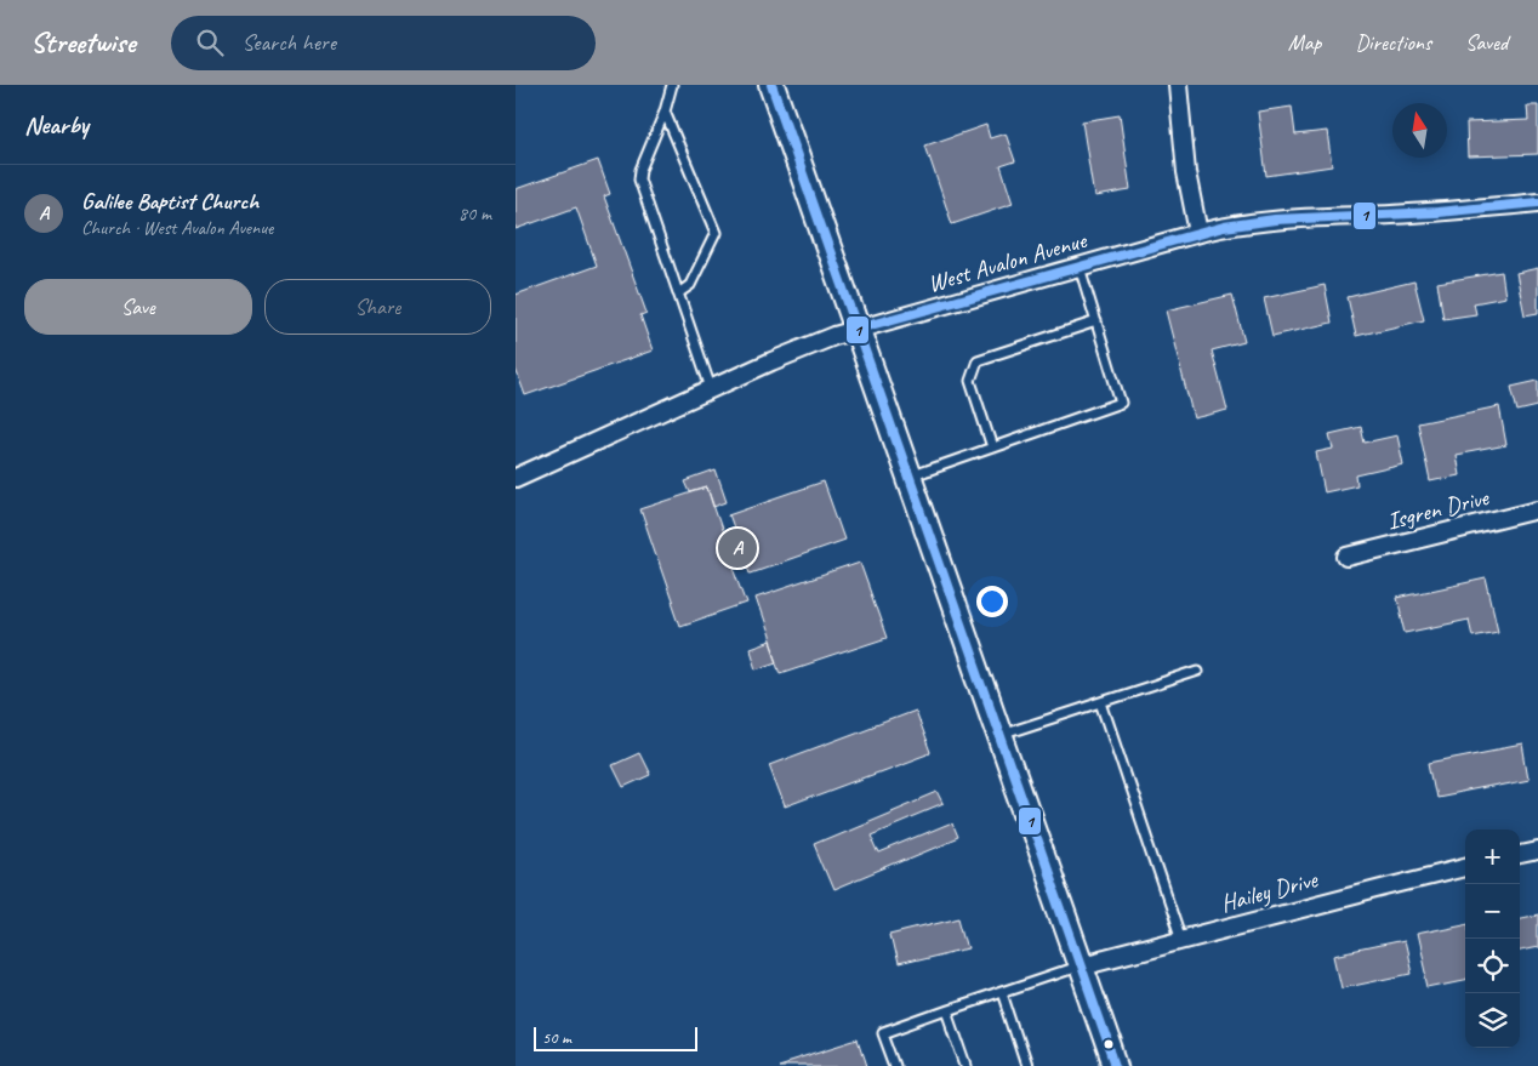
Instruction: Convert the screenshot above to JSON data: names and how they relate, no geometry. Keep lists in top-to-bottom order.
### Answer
{
  "streets": {
    "street": ["West Avalon Avenue", "Isgren Drive", "Hailey Drive"]
  },
  "lines": ["transit line 1"],
  "scale_bar": "50 m",
  "north": "top",
  "page": {
    "header": "Streetwise",
    "search": "Search here",
    "nav": ["Map", "Directions", "Saved"],
    "heading": "Nearby",
    "list": [
      {
        "mark": "A",
        "name": "Galilee Baptist Church",
        "note": "Church · West Avalon Avenue",
        "value": "80 m"
      }
    ],
    "buttons": ["Save", "Share"],
    "pins": "A",
    "map_buttons": ["+", "−"],
    "scale": "50 m"
  }
}
